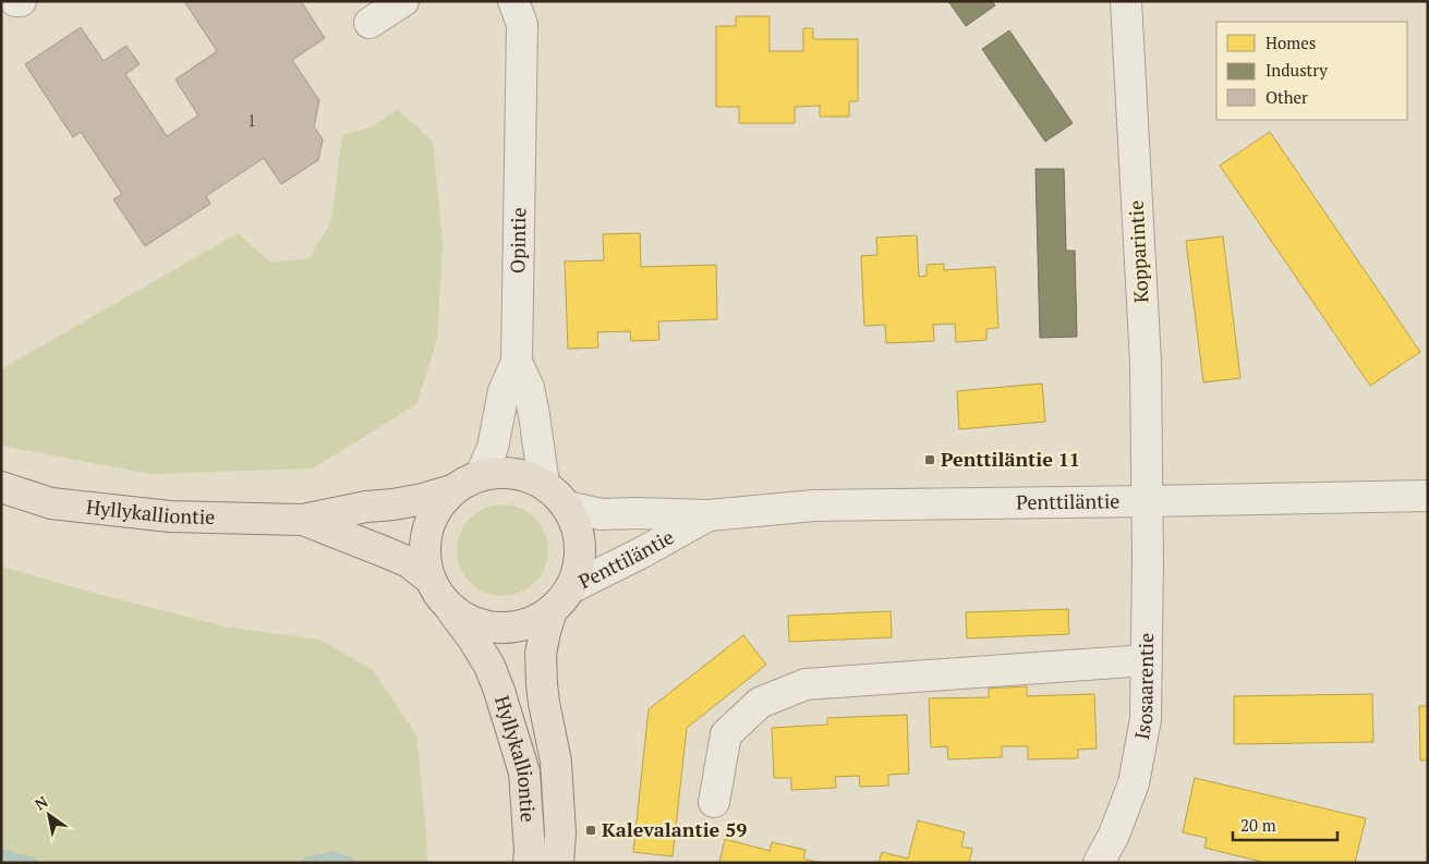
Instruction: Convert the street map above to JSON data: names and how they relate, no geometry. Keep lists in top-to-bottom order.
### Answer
{
  "streets": {
    "main road": ["Hyllykalliontie"],
    "street": [
      "Opintie",
      "Kopparintie",
      "Penttiläntie",
      "Isosaarentie"
    ]
  },
  "crossings": [
    ["Opintie", "Penttiläntie"],
    ["Opintie", "Hyllykalliontie"],
    ["Kopparintie", "Penttiläntie"],
    ["Kopparintie", "Isosaarentie"],
    ["Penttiläntie", "Hyllykalliontie"],
    ["Penttiläntie", "Isosaarentie"]
  ],
  "places": {
    "transit": ["Penttiläntie 11", "Kalevalantie 59"]
  },
  "house_numbers": ["1"],
  "legend": ["Homes", "Industry", "Other"],
  "scale_bar": "20 m",
  "north": "top left"
}
